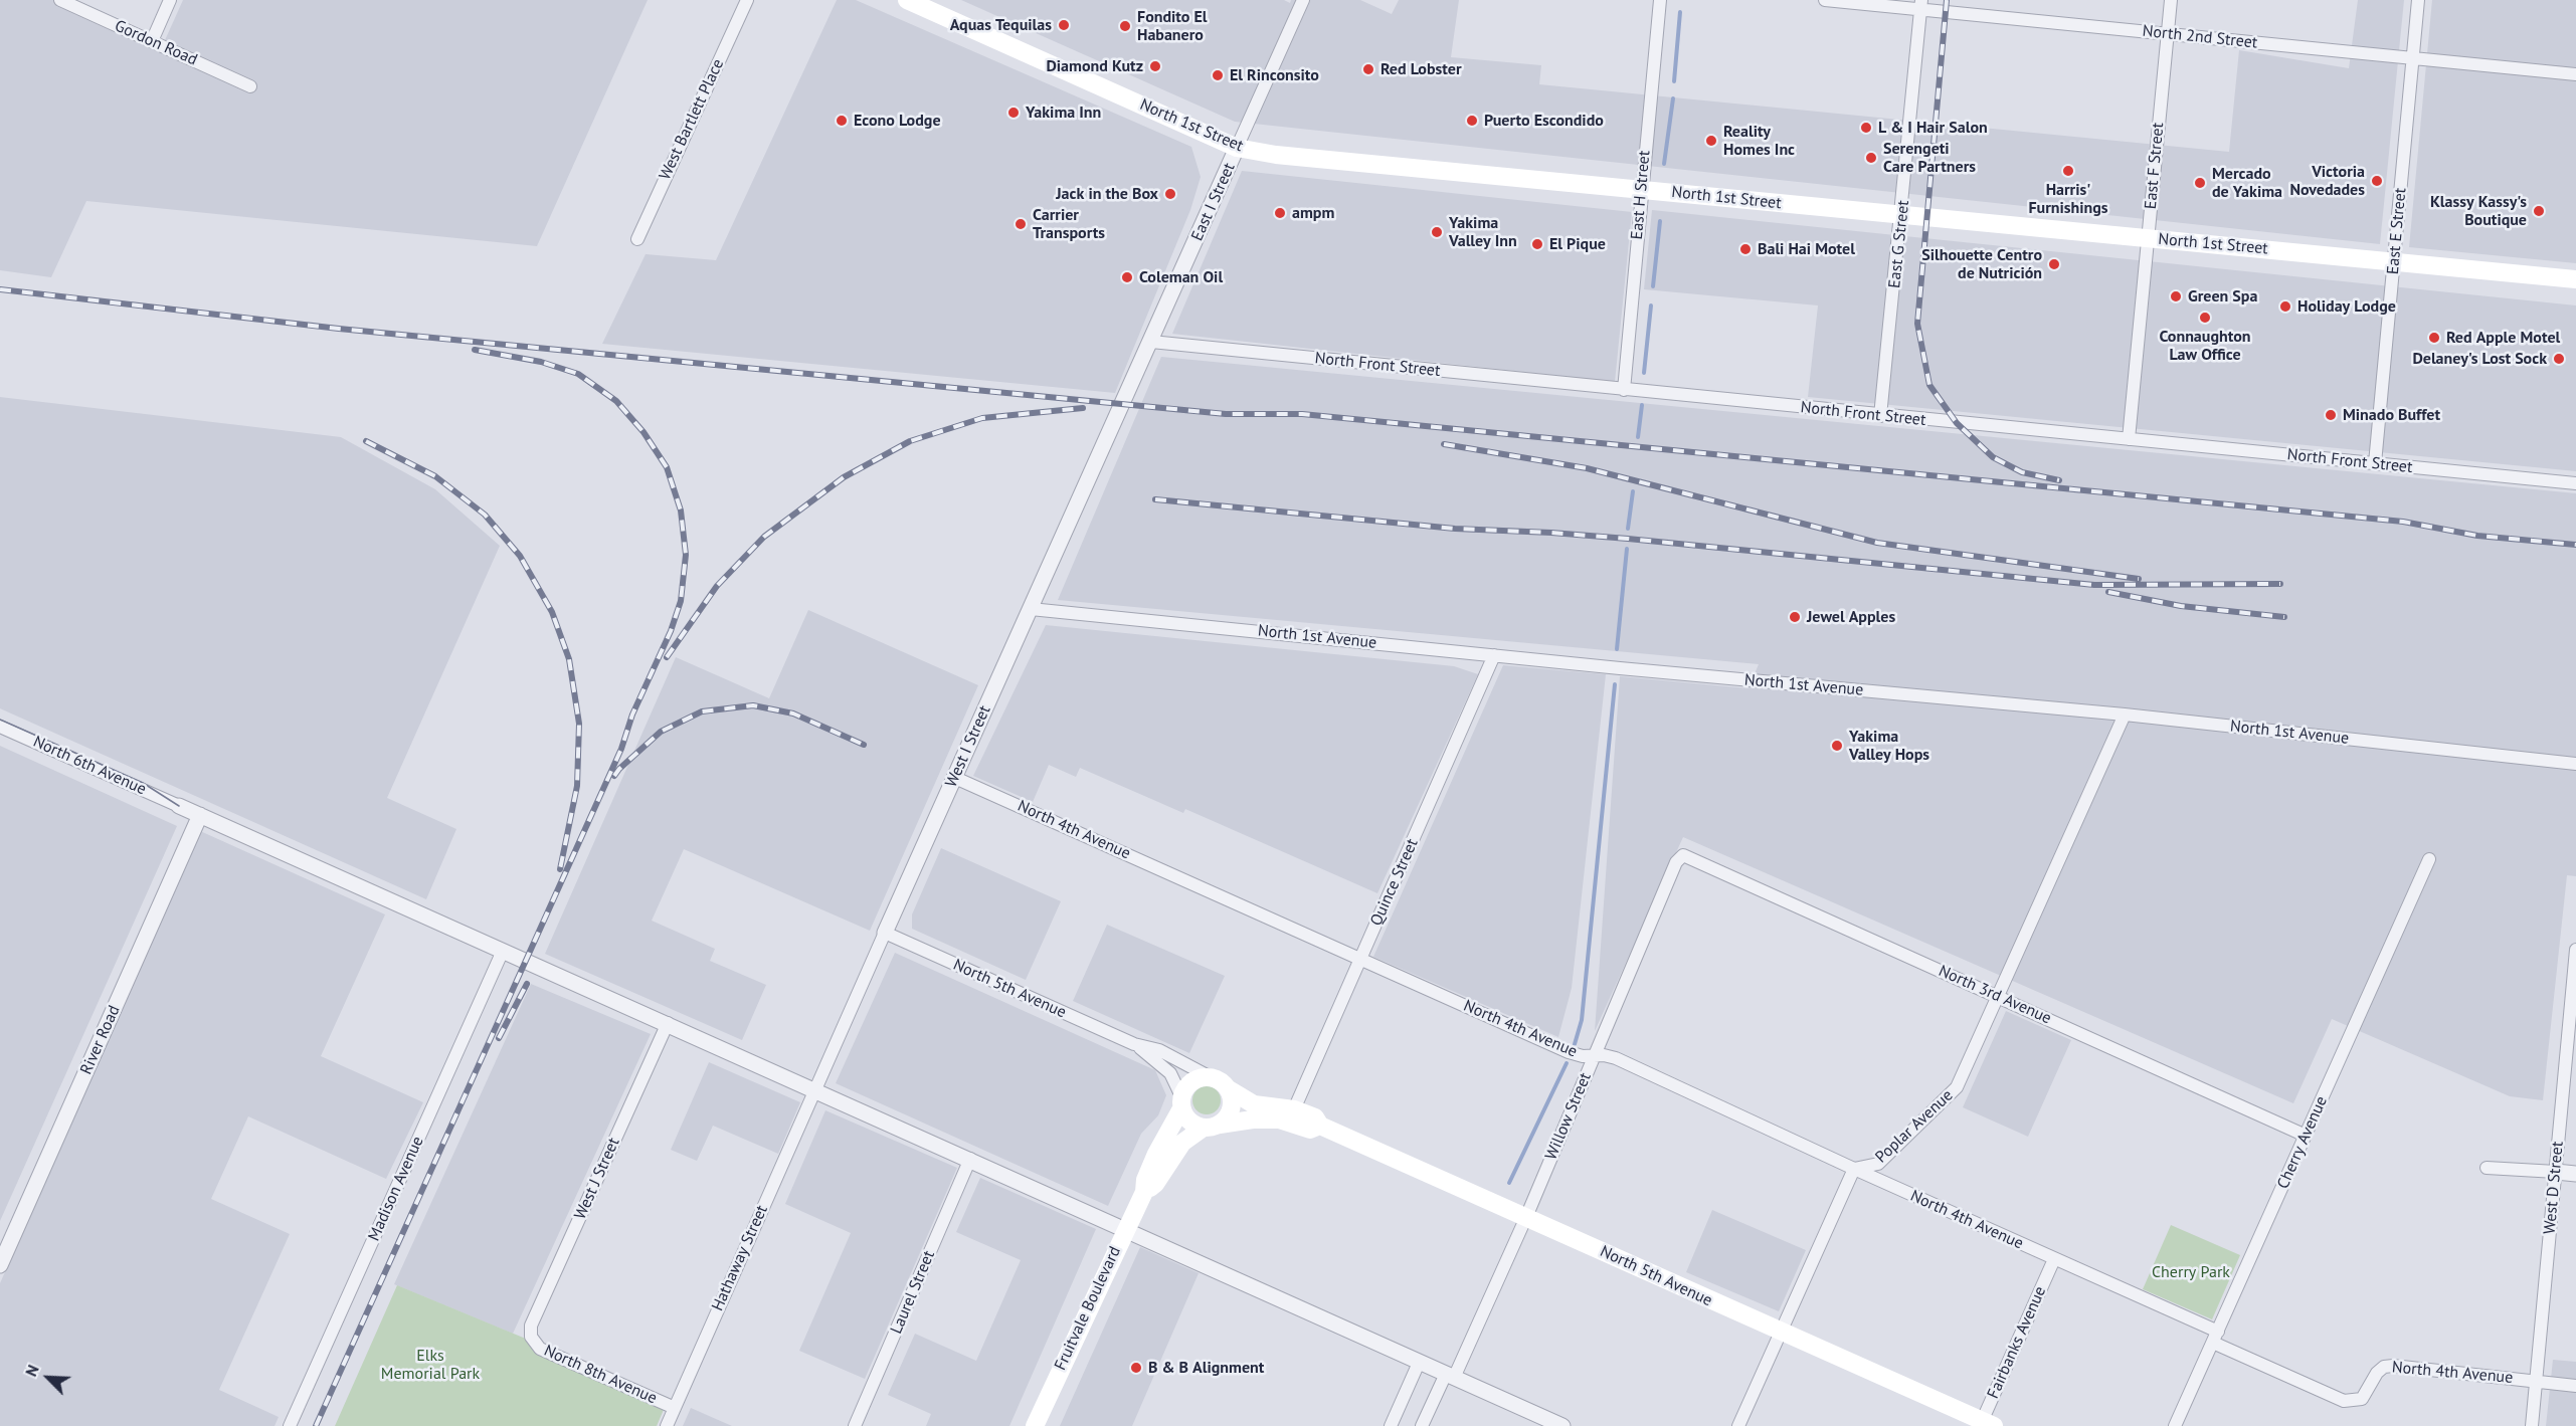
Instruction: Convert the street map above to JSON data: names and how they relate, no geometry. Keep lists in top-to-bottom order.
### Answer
{
  "streets": {
    "main road": ["North 1st Street", "North 5th Avenue", "Fruitvale Boulevard"],
    "street": [
      "North 2nd Street",
      "Gordon Road",
      "West Bartlett Place",
      "East F Street",
      "East H Street",
      "East I Street",
      "East E Street",
      "East G Street",
      "North Front Street",
      "North 1st Avenue",
      "West I Street",
      "North 6th Avenue",
      "North 4th Avenue",
      "Quince Street",
      "North 3rd Avenue",
      "River Road",
      "Willow Street",
      "Poplar Avenue",
      "Cherry Avenue",
      "West J Street",
      "West D Street",
      "Madison Avenue",
      "Hathaway Street",
      "Laurel Street",
      "Fairbanks Avenue",
      "North 8th Avenue"
    ]
  },
  "crossings": [
    ["North 2nd Street", "East F Street"],
    ["North 2nd Street", "East E Street"],
    ["North 2nd Street", "East G Street"],
    ["North 1st Street", "East F Street"],
    ["North 1st Street", "East H Street"],
    ["North 1st Street", "East I Street"],
    ["North 1st Street", "East E Street"],
    ["North 1st Street", "East G Street"],
    ["East F Street", "North Front Street"],
    ["East H Street", "North Front Street"],
    ["East I Street", "North Front Street"],
    ["East I Street", "West I Street"],
    ["East E Street", "North Front Street"],
    ["East G Street", "North Front Street"],
    ["North 1st Avenue", "West I Street"],
    ["North 1st Avenue", "Quince Street"],
    ["North 1st Avenue", "Poplar Avenue"],
    ["West I Street", "North 4th Avenue"],
    ["West I Street", "North 5th Avenue"],
    ["West I Street", "Hathaway Street"],
    ["North 4th Avenue", "Quince Street"],
    ["North 4th Avenue", "Willow Street"],
    ["North 4th Avenue", "Poplar Avenue"],
    ["North 4th Avenue", "Cherry Avenue"],
    ["North 4th Avenue", "West D Street"],
    ["North 4th Avenue", "Fairbanks Avenue"],
    ["Quince Street", "North 5th Avenue"],
    ["North 5th Avenue", "Willow Street"],
    ["North 5th Avenue", "Poplar Avenue"],
    ["North 5th Avenue", "Fruitvale Boulevard"],
    ["North 5th Avenue", "Fairbanks Avenue"],
    ["North 3rd Avenue", "Willow Street"],
    ["North 3rd Avenue", "Poplar Avenue"],
    ["North 3rd Avenue", "Cherry Avenue"],
    ["West J Street", "North 8th Avenue"],
    ["Hathaway Street", "North 8th Avenue"]
  ],
  "parks": ["Cherry Park", "Elks Memorial Park"],
  "places": [
    "Aquas Tequilas",
    "Fondito El Habanero",
    "Diamond Kutz",
    "Red Lobster",
    "El Rinconsito",
    "Yakima Inn",
    "Econo Lodge",
    "Puerto Escondido",
    "L & I Hair Salon",
    "Reality Homes Inc",
    "Serengeti Care Partners",
    "Harris' Furnishings",
    "Victoria Novedades",
    "Mercado de Yakima",
    "Jack in the Box",
    "Klassy Kassy's Boutique",
    "ampm",
    "Carrier Transports",
    "Yakima Valley Inn",
    "El Pique",
    "Bali Hai Motel",
    "Silhouette Centro de Nutrición",
    "Coleman Oil",
    "Green Spa",
    "Holiday Lodge",
    "Connaughton Law Office",
    "Red Apple Motel",
    "Delaney's Lost Sock",
    "Minado Buffet",
    "Jewel Apples",
    "Yakima Valley Hops",
    "B & B Alignment"
  ],
  "north": "top left"
}
